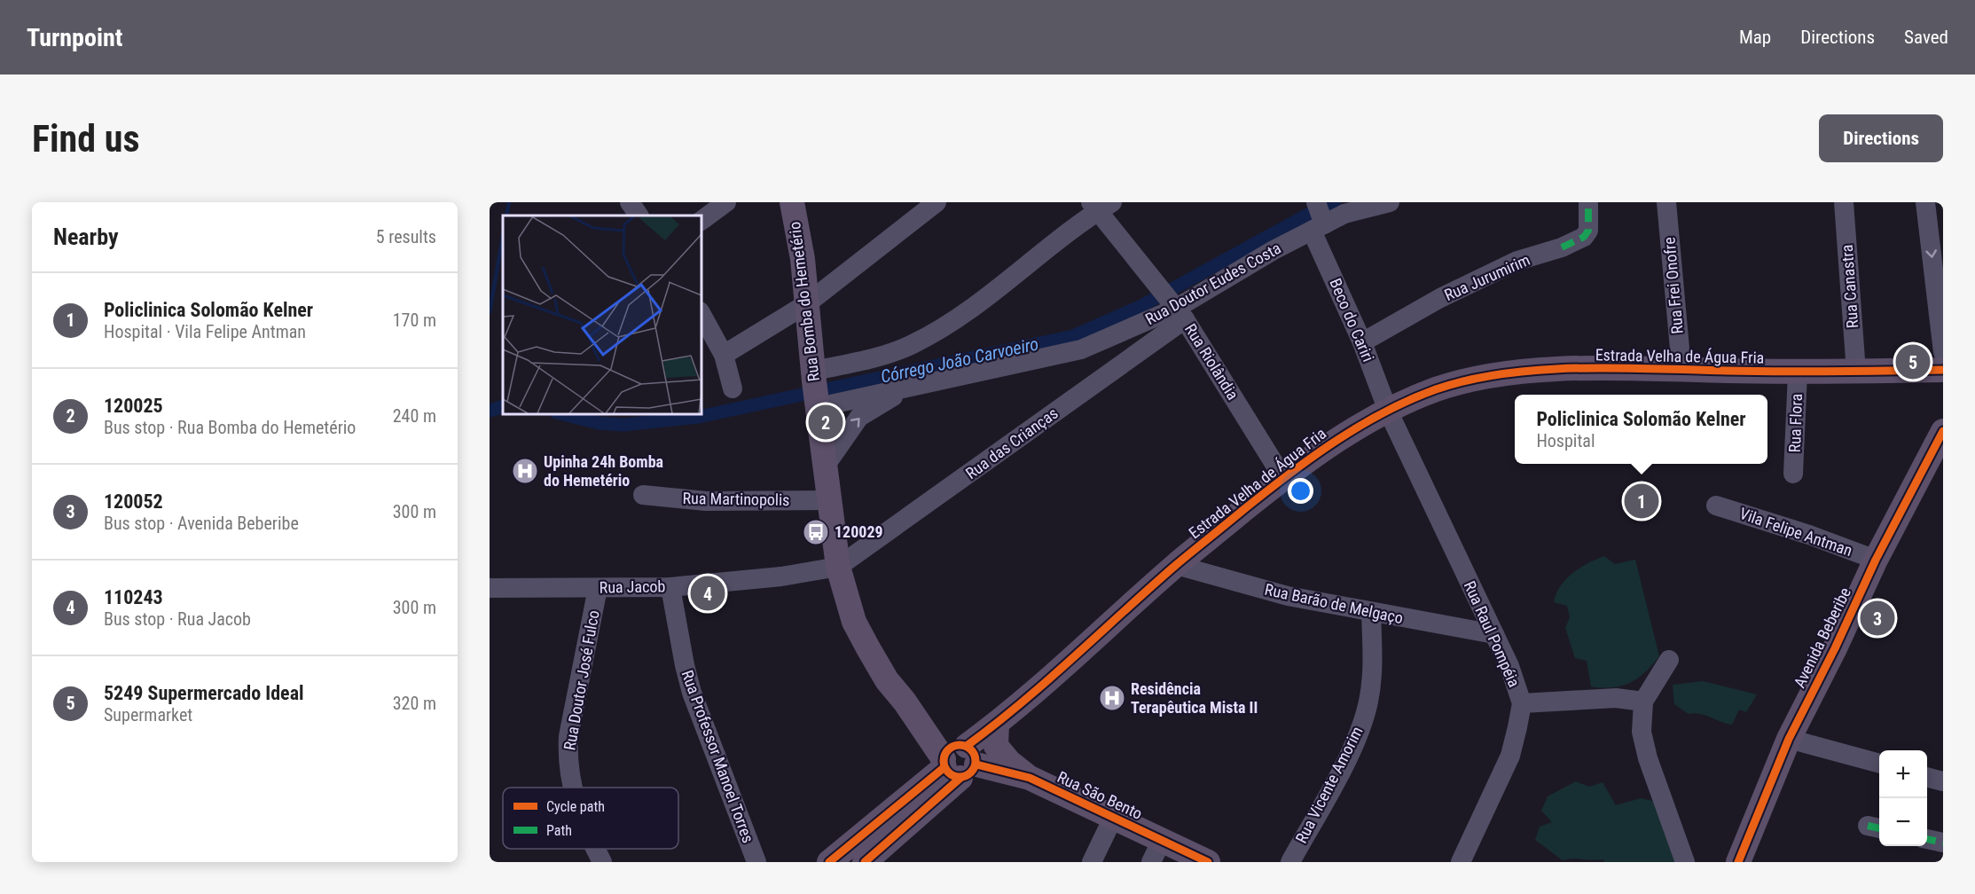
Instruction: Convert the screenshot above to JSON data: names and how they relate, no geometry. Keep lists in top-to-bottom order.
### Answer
{
  "streets": {
    "main road": [
      "Rua Bomba do Hemetério",
      "Estrada Velha de Água Fria",
      "Avenida Beberibe",
      "Rua São Bento"
    ],
    "street": [
      "Rua Jurumirim",
      "Rua Doutor Eudes Costa",
      "Rua Frei Onofre",
      "Rua Canastra",
      "Beco do Cariri",
      "Rua Riolândia",
      "Rua Flora",
      "Rua das Crianças",
      "Rua Martinopolis",
      "Vila Felipe Antman",
      "Rua Jacob",
      "Rua Barão de Melgaço",
      "Rua Raul Pompéia",
      "Rua Doutor José Fulco",
      "Rua Professor Manoel Torres",
      "Rua Vicente Amorim"
    ]
  },
  "crossings": [
    ["Rua Jurumirim", "Beco do Cariri"],
    ["Rua Doutor Eudes Costa", "Rua Bomba do Hemetério"],
    ["Rua Doutor Eudes Costa", "Beco do Cariri"],
    ["Rua Doutor Eudes Costa", "Rua Riolândia"],
    ["Rua Doutor Eudes Costa", "Rua das Crianças"],
    ["Rua Frei Onofre", "Estrada Velha de Água Fria"],
    ["Rua Canastra", "Estrada Velha de Água Fria"],
    ["Rua Bomba do Hemetério", "Estrada Velha de Água Fria"],
    ["Rua Bomba do Hemetério", "Rua das Crianças"],
    ["Rua Bomba do Hemetério", "Rua Martinopolis"],
    ["Rua Bomba do Hemetério", "Rua Jacob"],
    ["Rua Bomba do Hemetério", "Rua São Bento"],
    ["Beco do Cariri", "Estrada Velha de Água Fria"],
    ["Beco do Cariri", "Rua Raul Pompéia"],
    ["Estrada Velha de Água Fria", "Rua Riolândia"],
    ["Estrada Velha de Água Fria", "Rua Flora"],
    ["Estrada Velha de Água Fria", "Rua Barão de Melgaço"],
    ["Estrada Velha de Água Fria", "Rua Raul Pompéia"],
    ["Estrada Velha de Água Fria", "Rua São Bento"],
    ["Rua Riolândia", "Rua das Crianças"],
    ["Rua das Crianças", "Rua Jacob"],
    ["Vila Felipe Antman", "Avenida Beberibe"],
    ["Rua Jacob", "Rua Doutor José Fulco"],
    ["Rua Jacob", "Rua Professor Manoel Torres"],
    ["Rua Barão de Melgaço", "Rua Raul Pompéia"],
    ["Rua Barão de Melgaço", "Rua Vicente Amorim"]
  ],
  "water": ["Córrego João Carvoeiro"],
  "places": {
    "hospital": ["Upinha 24h Bomba do Hemetério", "Residência Terapêutica Mista II"],
    "bus stop": ["120029"]
  },
  "legend": ["Cycle path", "Path"],
  "page": {
    "header": "Turnpoint",
    "nav": ["Map", "Directions", "Saved"],
    "buttons": "Directions",
    "title": "Find us",
    "heading": ["Nearby", "5 results"],
    "list": [
      {
        "mark": "1",
        "name": "Policlinica Solomão Kelner",
        "note": "Hospital · Vila Felipe Antman",
        "value": "170 m"
      },
      {
        "mark": "2",
        "name": "120025",
        "note": "Bus stop · Rua Bomba do Hemetério",
        "value": "240 m"
      },
      {
        "mark": "3",
        "name": "120052",
        "note": "Bus stop · Avenida Beberibe",
        "value": "300 m"
      },
      {
        "mark": "4",
        "name": "110243",
        "note": "Bus stop · Rua Jacob",
        "value": "300 m"
      },
      {
        "mark": "5",
        "name": "5249 Supermercado Ideal",
        "note": "Supermarket",
        "value": "320 m"
      }
    ],
    "pins": [
      "5",
      "2",
      "1",
      "4",
      "3"
    ],
    "popup": ["Policlinica Solomão Kelner", "Hospital"],
    "map_buttons": ["+", "−"]
  }
}
